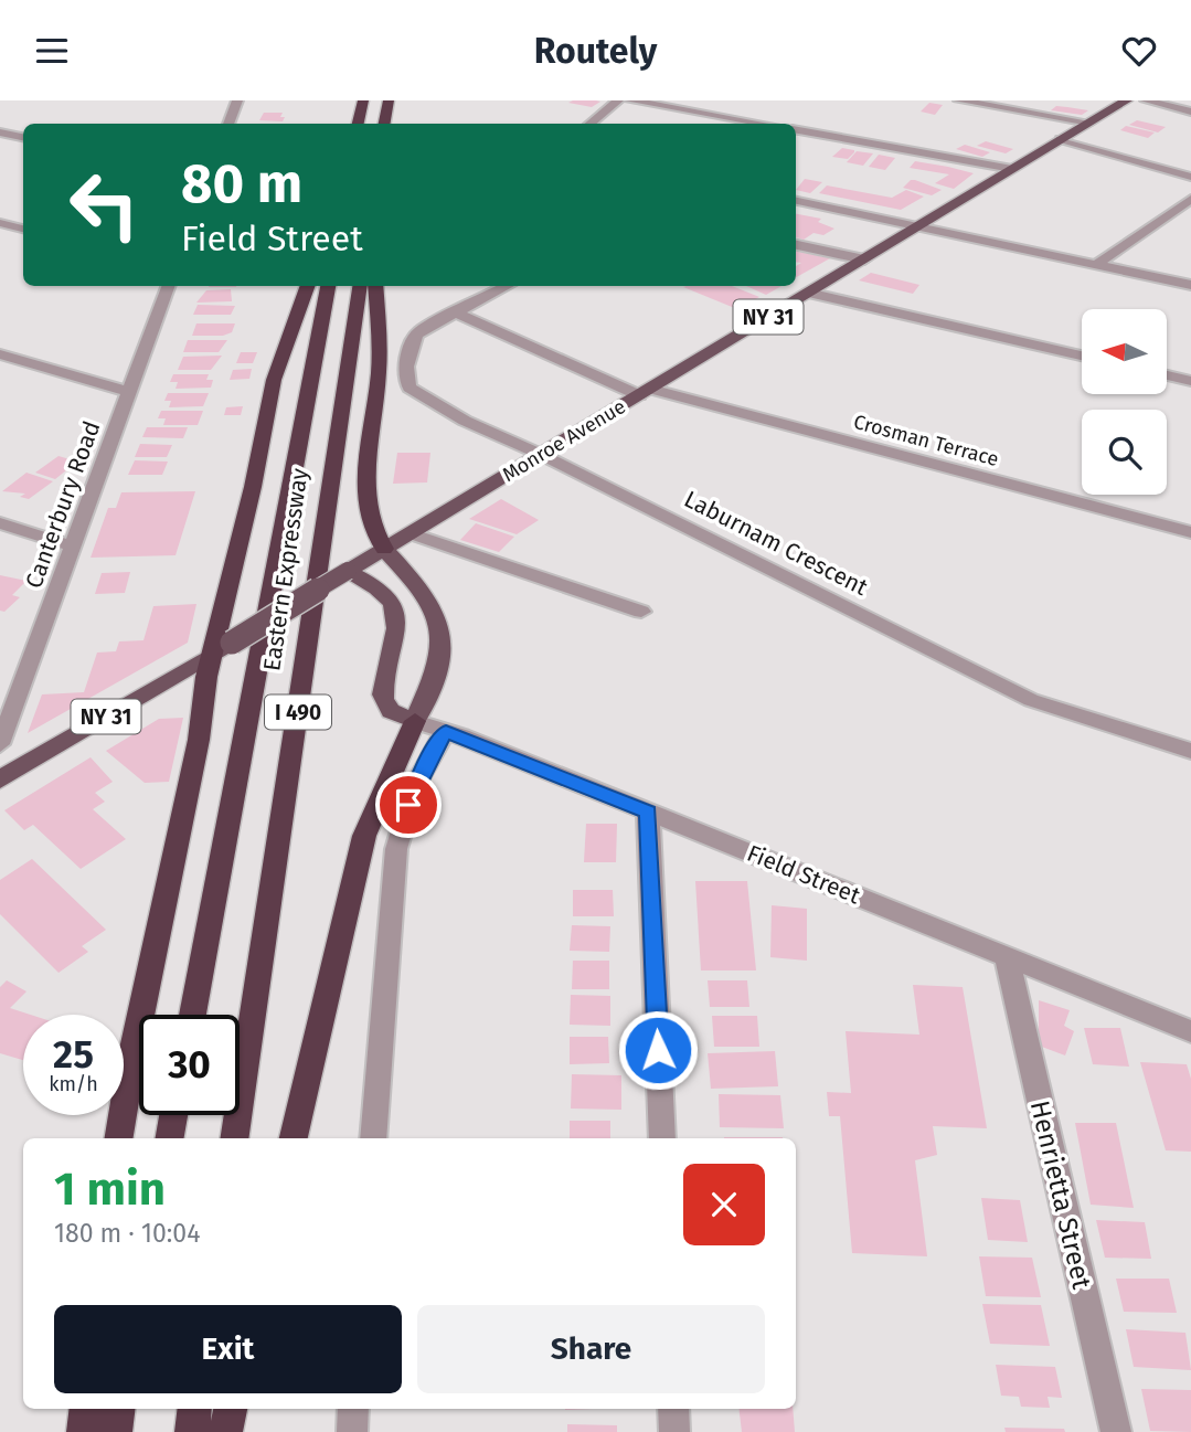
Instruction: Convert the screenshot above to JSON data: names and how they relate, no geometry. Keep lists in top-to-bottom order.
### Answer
{
  "streets": {
    "highway": ["Eastern Expressway", "I 490"],
    "main road": ["NY 31", "Monroe Avenue"],
    "street": [
      "Crosman Terrace",
      "Canterbury Road",
      "Laburnam Crescent",
      "Field Street",
      "Henrietta Street"
    ]
  },
  "crossings": [
    ["Monroe Avenue", "Crosman Terrace"],
    ["Monroe Avenue", "Laburnam Crescent"],
    ["Crosman Terrace", "Laburnam Crescent"],
    ["Field Street", "Henrietta Street"]
  ],
  "north": "left",
  "page": {
    "header": "Routely",
    "turn": ["80 m", "Field Street"],
    "speed": "25 km/h",
    "limit": "30",
    "heading": ["1 min", "180 m · 10:04"],
    "buttons": ["Exit", "Share"]
  }
}
